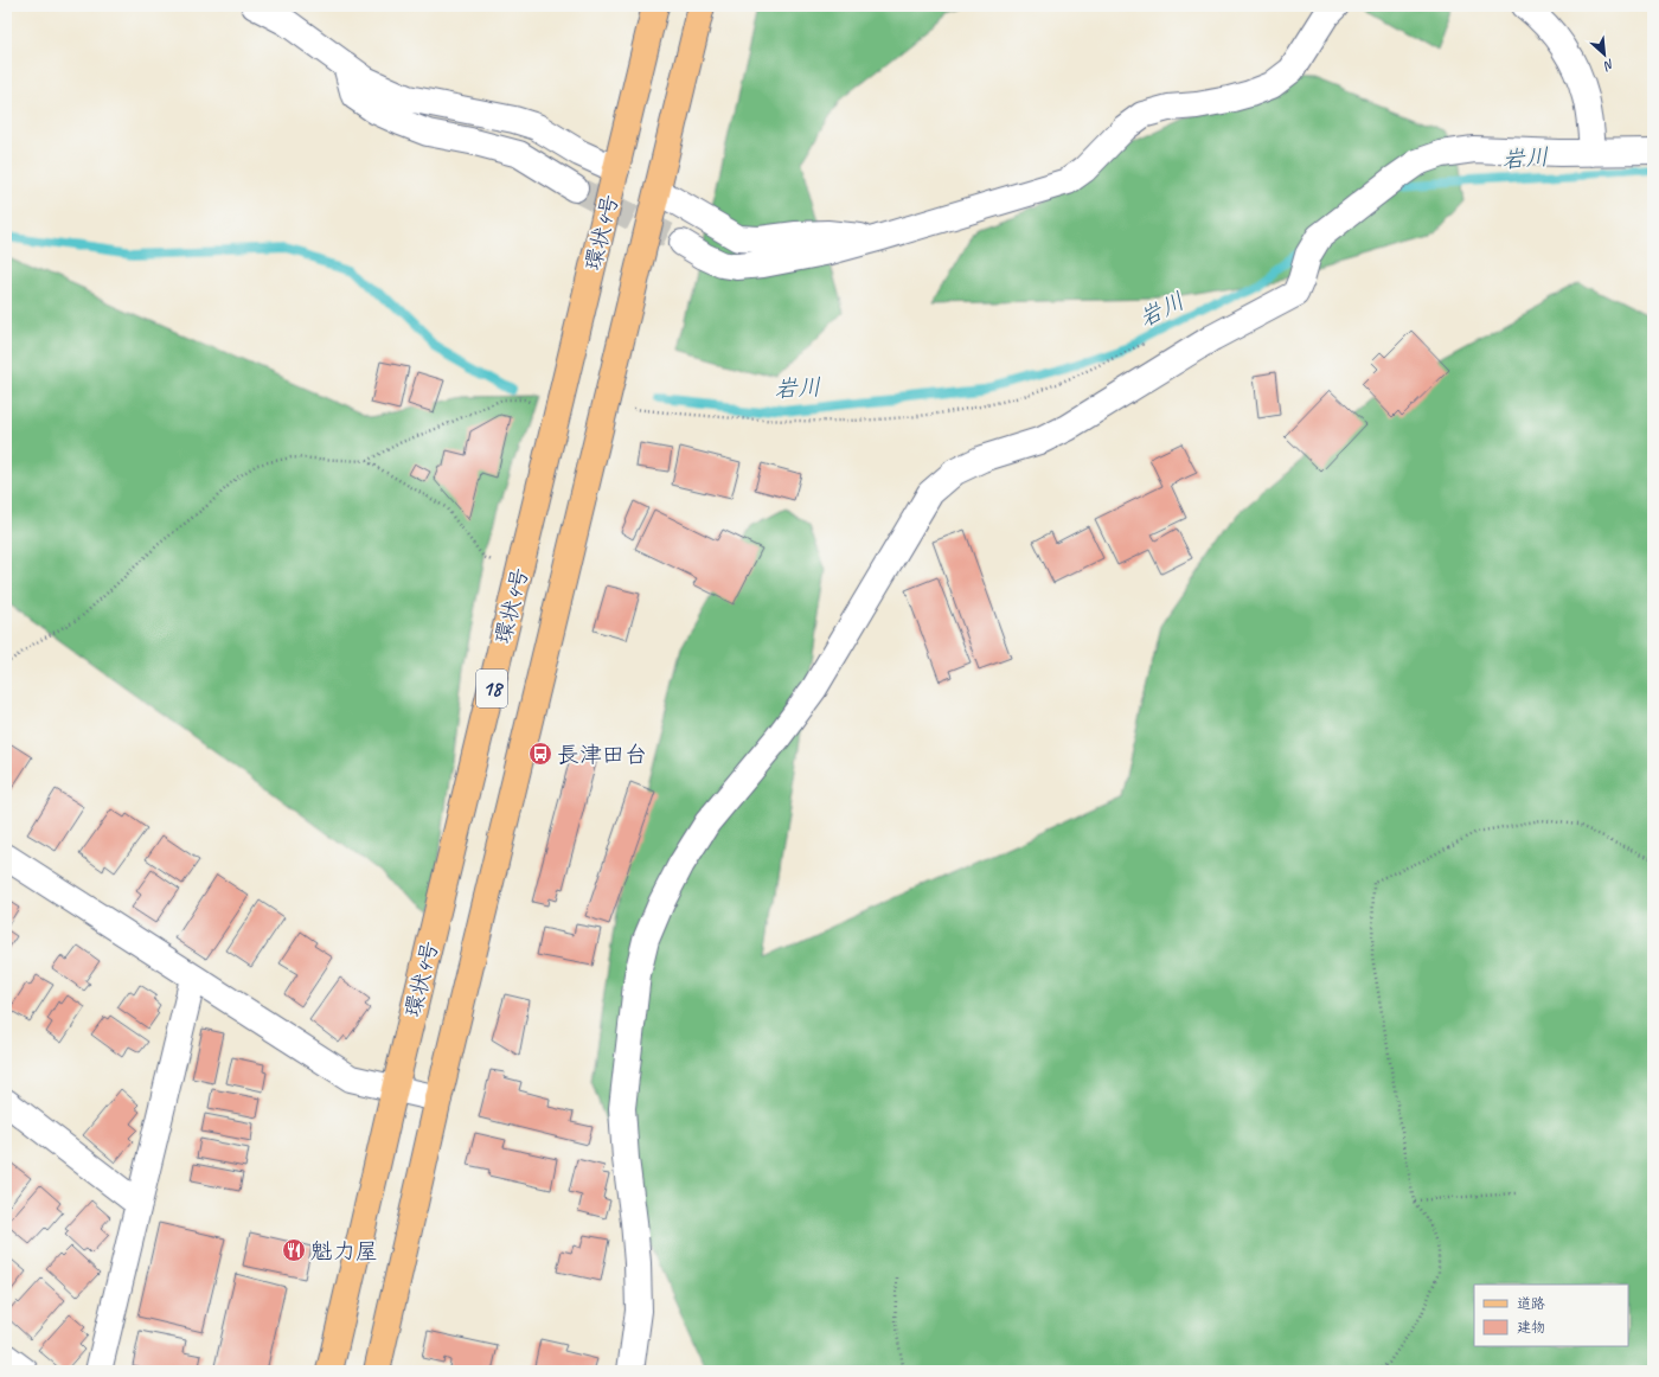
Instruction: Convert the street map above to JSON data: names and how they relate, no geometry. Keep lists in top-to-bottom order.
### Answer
{
  "streets": {
    "main road": ["環状4号", "18"]
  },
  "water": ["岩川"],
  "places": {
    "bus stop": ["長津田台"],
    "restaurant": ["魁力屋"]
  },
  "legend": ["道路", "建物"],
  "north": "bottom right"
}
